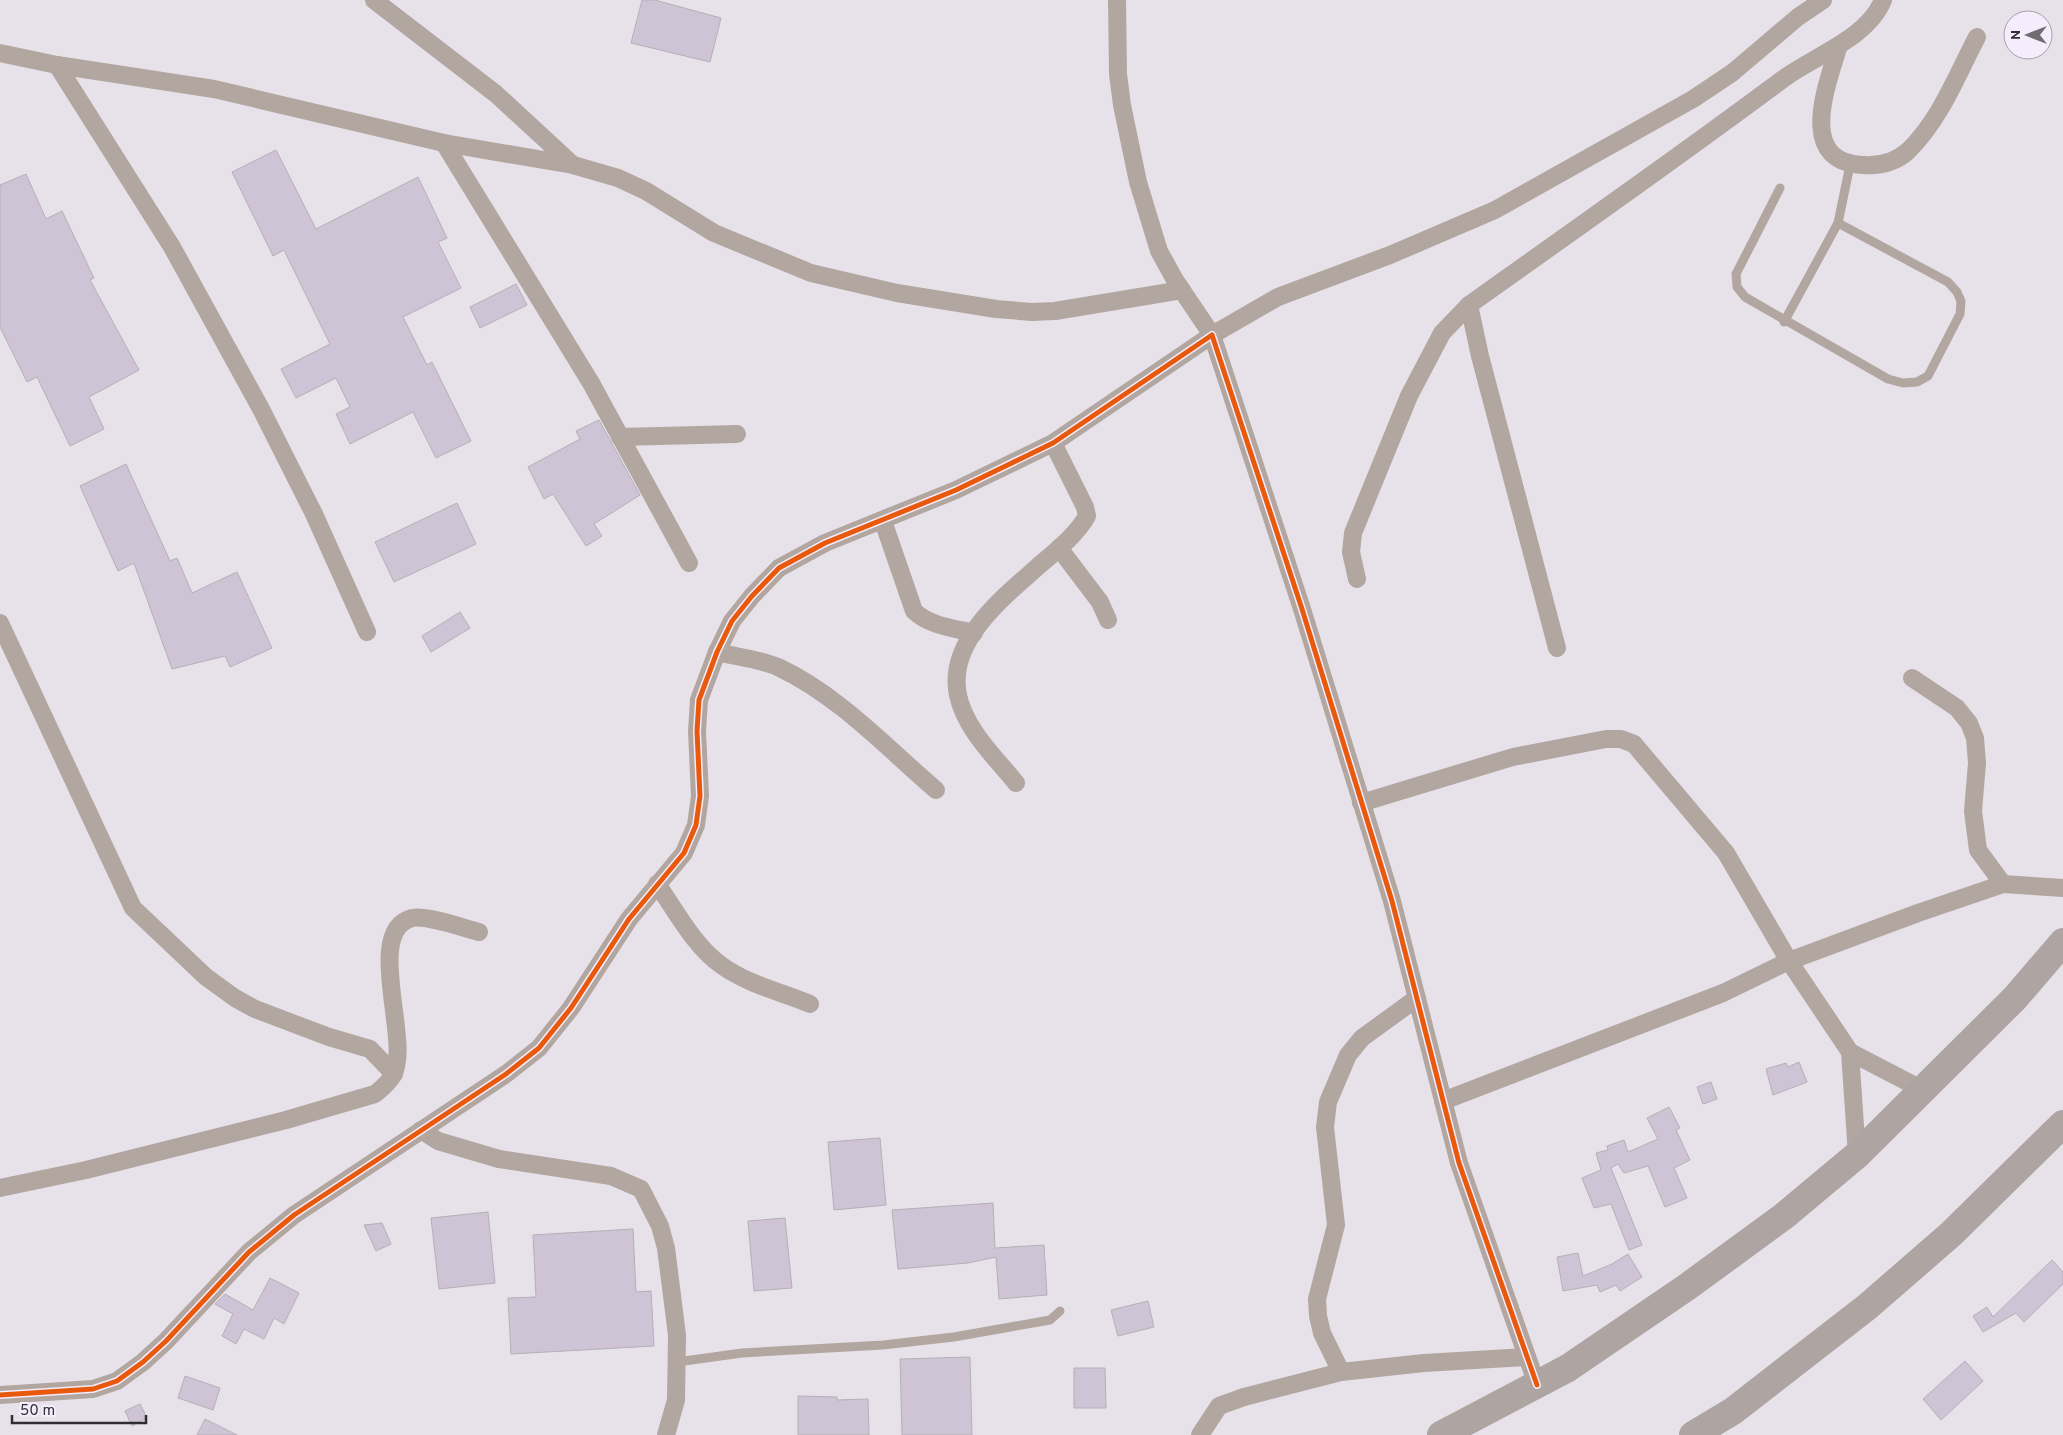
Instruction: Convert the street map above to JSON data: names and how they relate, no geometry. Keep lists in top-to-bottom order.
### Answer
{
  "scale_bar": "50 m",
  "north": "left"
}
